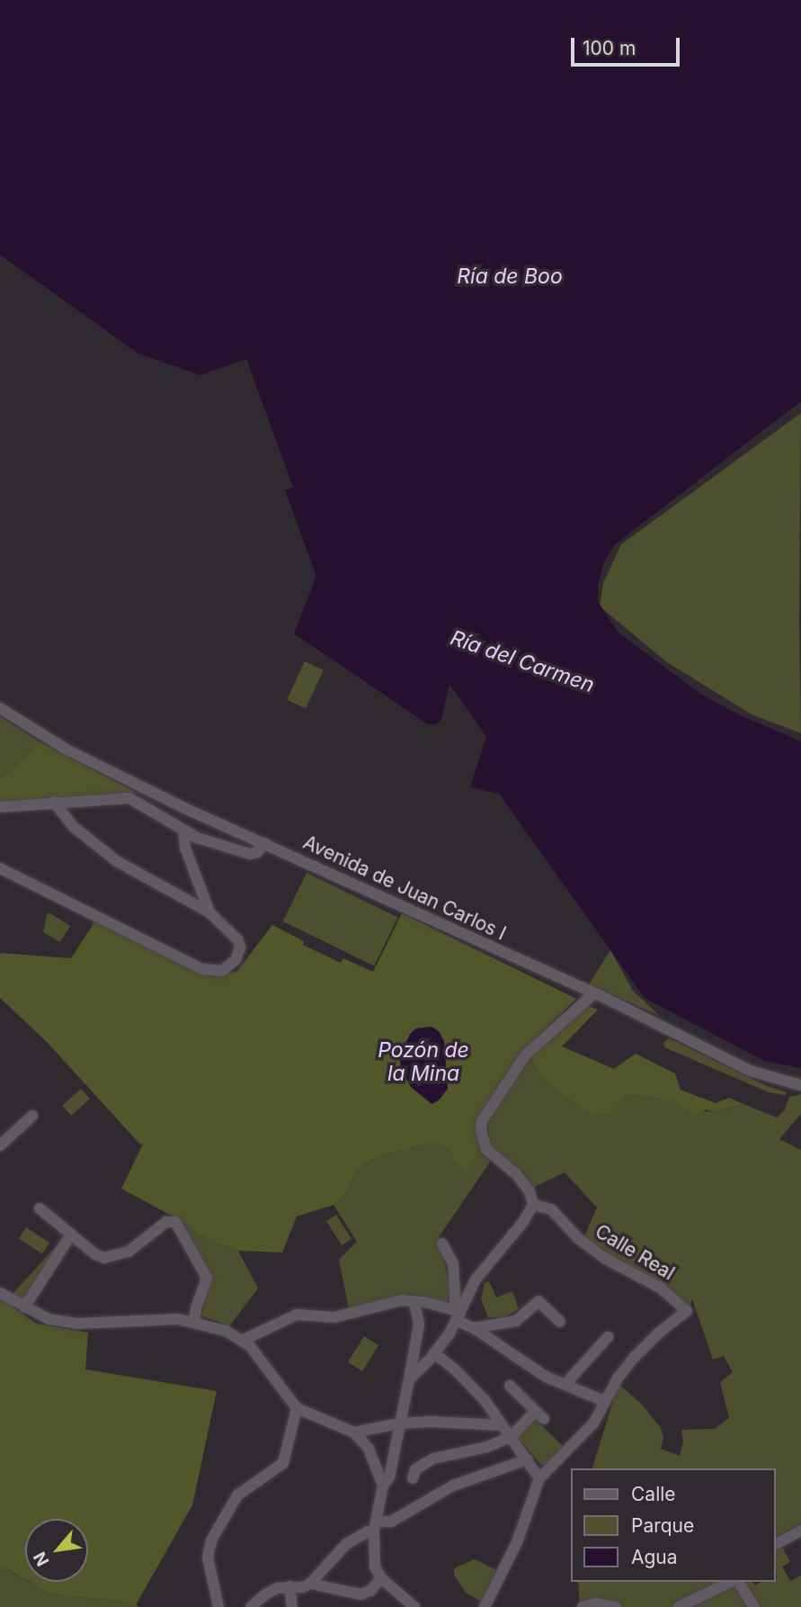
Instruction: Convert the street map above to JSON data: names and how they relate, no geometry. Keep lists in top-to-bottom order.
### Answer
{
  "streets": {
    "street": ["Avenida de Juan Carlos I", "Calle Real"]
  },
  "water": ["Ría de Boo", "Ría del Carmen", "Pozón de la Mina"],
  "legend": ["Calle", "Parque", "Agua"],
  "scale_bar": "100 m",
  "north": "bottom left"
}
